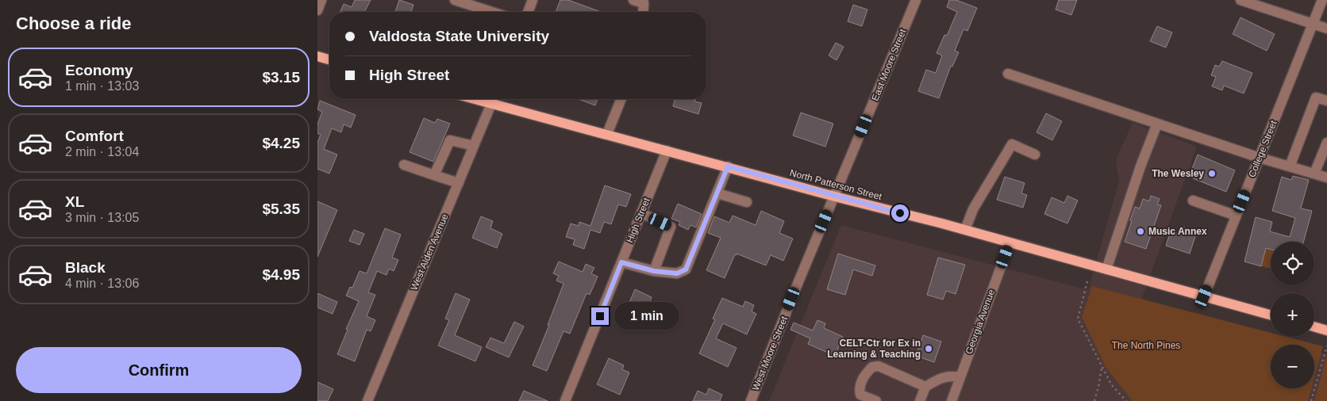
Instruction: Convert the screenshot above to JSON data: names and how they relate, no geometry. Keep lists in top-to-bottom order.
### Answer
{
  "streets": {
    "main road": ["North Patterson Street"],
    "street": [
      "East Moore Street",
      "College Street",
      "High Street",
      "West Alden Avenue",
      "Georgia Avenue",
      "West Moore Street"
    ]
  },
  "crossings": [
    ["East Moore Street", "North Patterson Street"],
    ["East Moore Street", "West Moore Street"],
    ["College Street", "North Patterson Street"],
    ["North Patterson Street", "High Street"],
    ["North Patterson Street", "West Alden Avenue"],
    ["North Patterson Street", "Georgia Avenue"],
    ["North Patterson Street", "West Moore Street"]
  ],
  "parks": ["The North Pines"],
  "places": ["The Wesley", "Music Annex", "CELT-Ctr for Ex in Learning & Teaching"],
  "page": {
    "heading": "Choose a ride",
    "banner": ["Valdosta State University", "High Street"],
    "list": [
      {
        "name": "Economy",
        "note": "1 min · 13:03",
        "value": "$3.15"
      },
      {
        "name": "Comfort",
        "note": "2 min · 13:04",
        "value": "$4.25"
      },
      {
        "name": "XL",
        "note": "3 min · 13:05",
        "value": "$5.35"
      },
      {
        "name": "Black",
        "note": "4 min · 13:06",
        "value": "$4.95"
      }
    ],
    "map_buttons": ["+", "−"],
    "bubble": "1 min",
    "buttons": "Confirm"
  }
}
